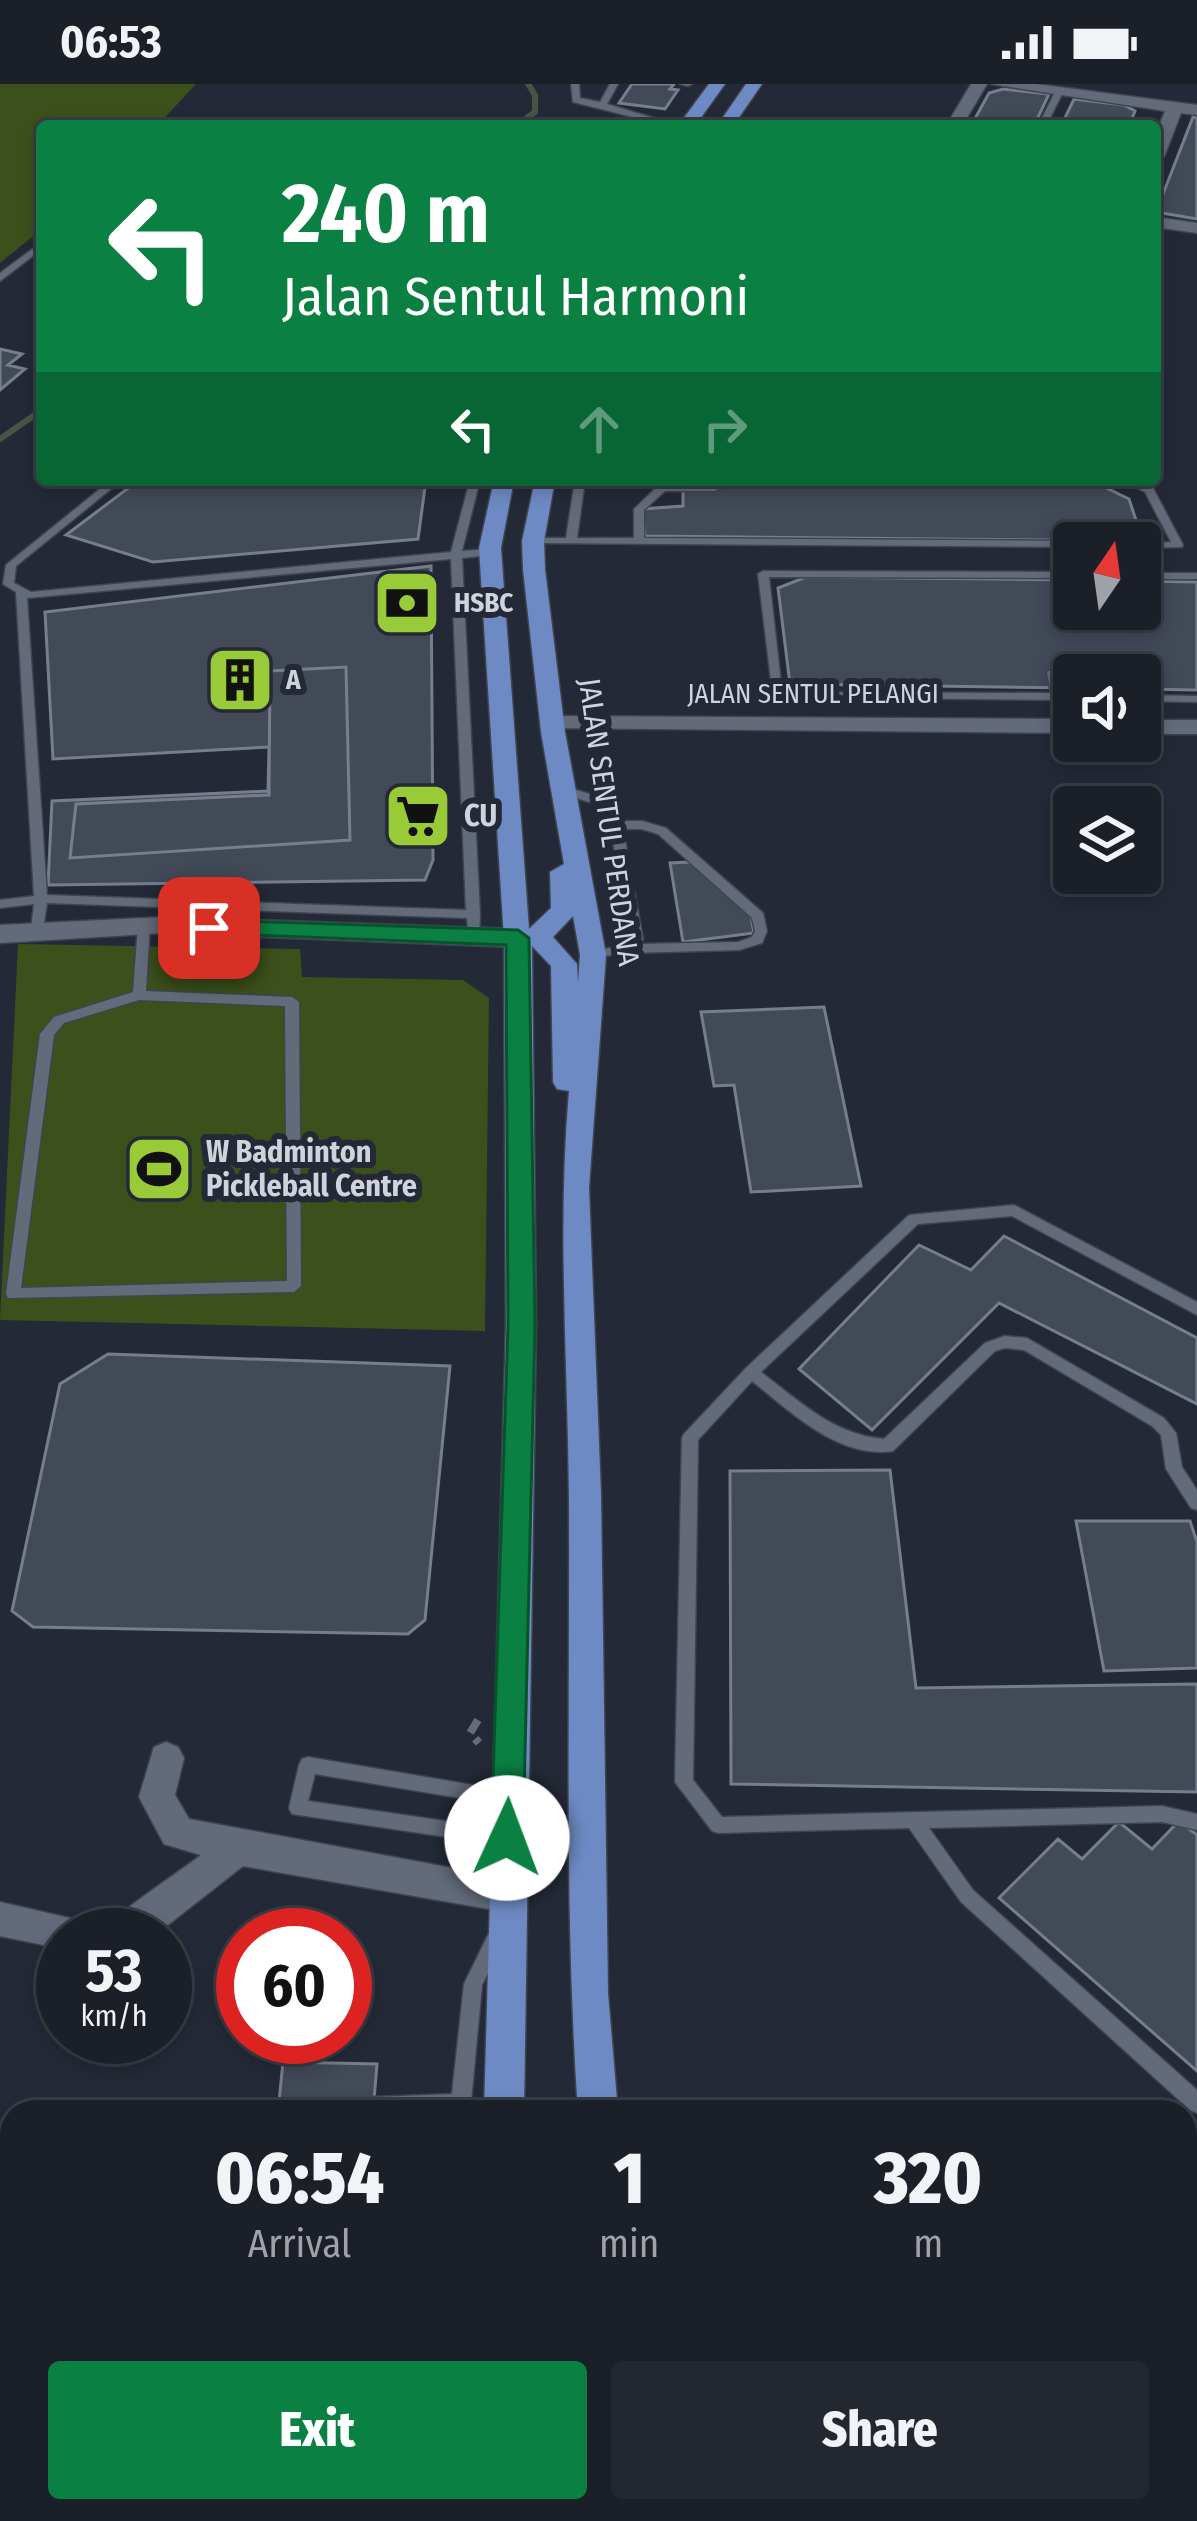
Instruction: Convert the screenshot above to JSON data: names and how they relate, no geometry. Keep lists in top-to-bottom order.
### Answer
{
  "streets": {
    "main road": ["JALAN SENTUL PERDANA"],
    "street": ["JALAN SENTUL PELANGI"]
  },
  "crossings": [
    ["JALAN SENTUL PELANGI", "JALAN SENTUL PERDANA"]
  ],
  "places": {
    "bank": ["HSBC"],
    "building": ["A"],
    "supermarket": ["CU"],
    "sports": ["W Badminton Pickleball Centre"]
  },
  "north": "top",
  "page": {
    "status": "06:53",
    "turn": ["240 m", "Jalan Sentul Harmoni"],
    "speed": "53 km/h",
    "limit": "60",
    "eta": [
      "06:54",
      "Arrival",
      "1",
      "min",
      "320",
      "m"
    ],
    "buttons": ["Exit", "Share"]
  }
}
